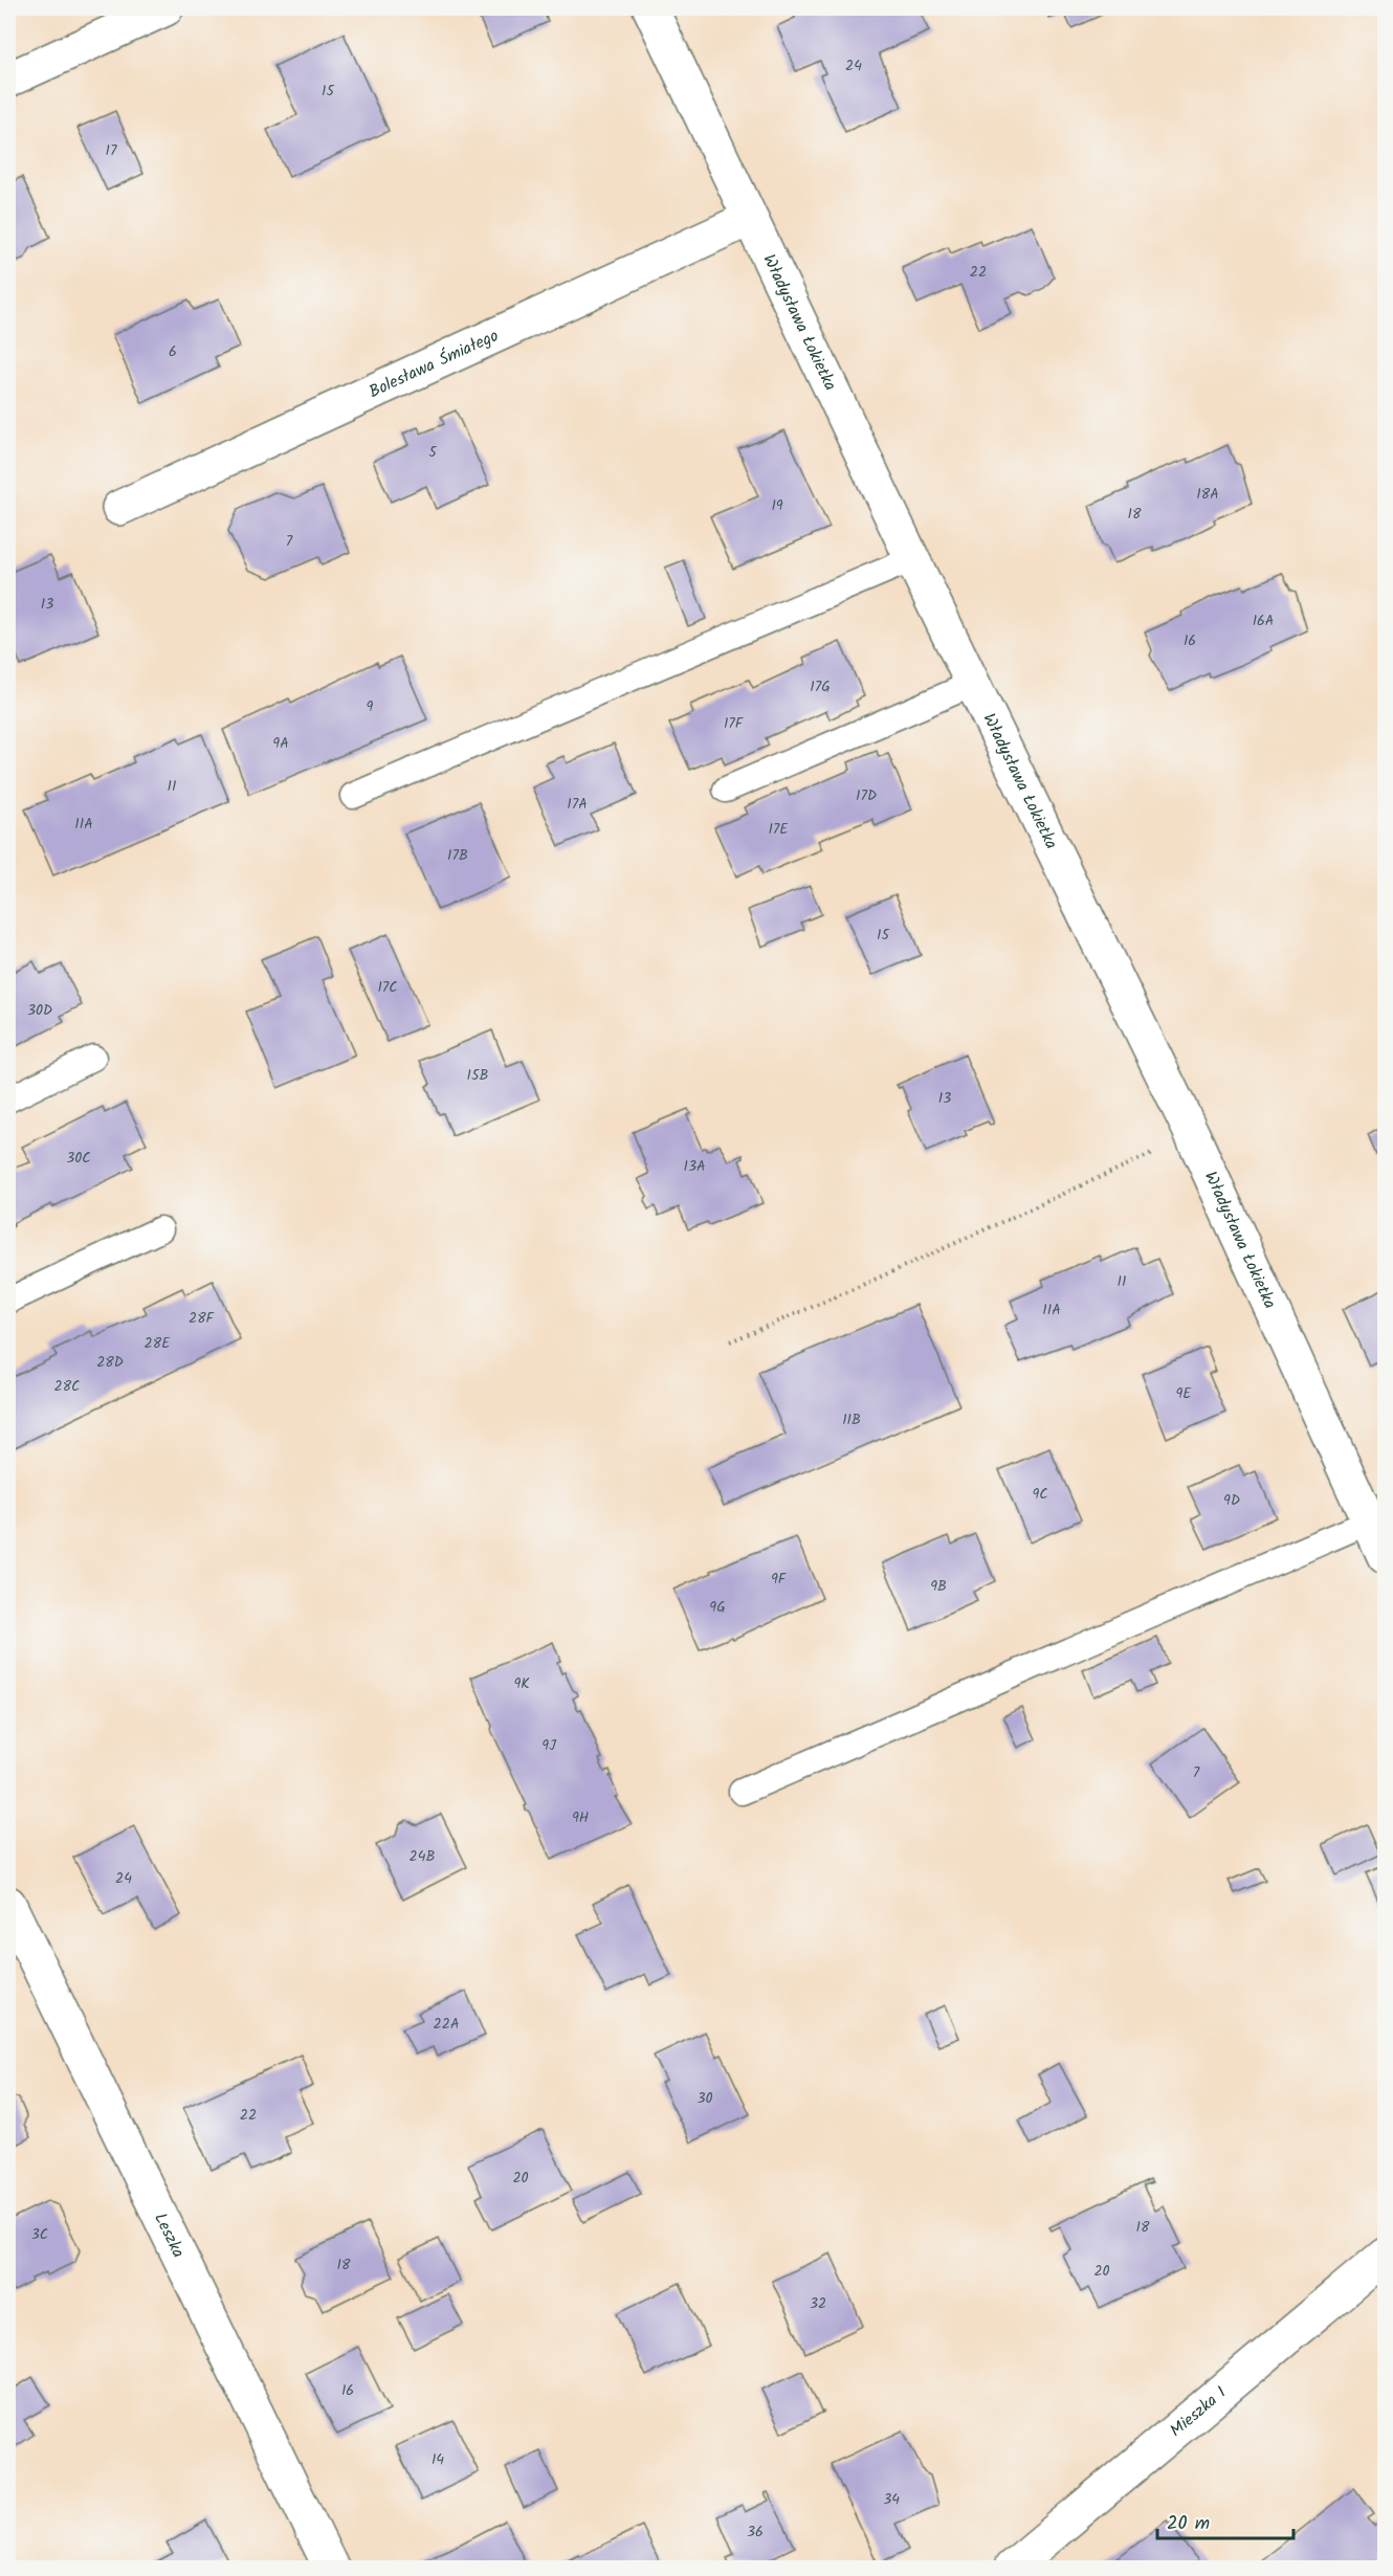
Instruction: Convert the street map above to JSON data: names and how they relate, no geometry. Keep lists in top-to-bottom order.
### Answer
{
  "streets": {
    "street": [
      "Władysława Łokietka",
      "Bolesława Śmiałego",
      "Leszka",
      "Mieszka I"
    ]
  },
  "crossings": [
    ["Władysława Łokietka", "Bolesława Śmiałego"]
  ],
  "house_numbers": [
    "24",
    "15",
    "17",
    "22",
    "6",
    "5",
    "18A",
    "19",
    "18",
    "7",
    "13",
    "16A",
    "16",
    "17G",
    "9",
    "17F",
    "9A",
    "11",
    "17D",
    "17A",
    "11A",
    "17E",
    "17B",
    "15",
    "17C",
    "30D",
    "15B",
    "13",
    "30C",
    "13A",
    "11",
    "11A",
    "28F",
    "28E",
    "28D",
    "28C",
    "9E",
    "11B",
    "9C",
    "9D",
    "9F",
    "9B",
    "9G",
    "9K",
    "9J",
    "7",
    "9H",
    "24B",
    "24",
    "22A",
    "30",
    "22",
    "20",
    "18",
    "3C",
    "18",
    "20",
    "32",
    "16",
    "14",
    "34",
    "36"
  ],
  "scale_bar": "20 m"
}
